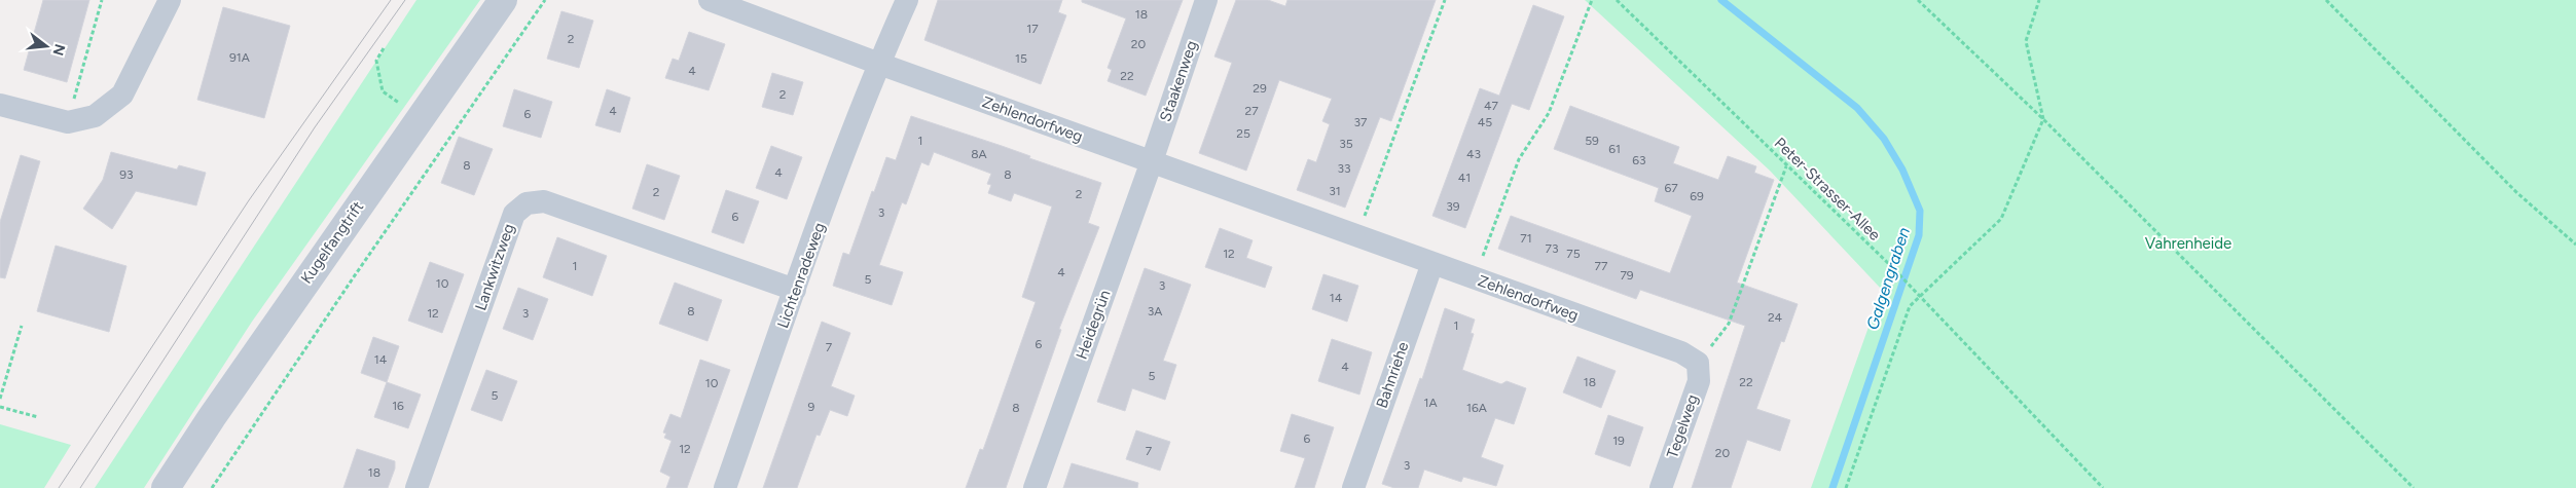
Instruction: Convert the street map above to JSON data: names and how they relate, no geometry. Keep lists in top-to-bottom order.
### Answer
{
  "streets": {
    "street": [
      "Staakenweg",
      "Zehlendorfweg",
      "Kugelfangtrift",
      "Lankwitzweg",
      "Lichtenradeweg",
      "Heidegrün",
      "Bahnriehe",
      "Tegelweg"
    ],
    "path": ["Peter-Strasser-Allee"]
  },
  "crossings": [
    ["Staakenweg", "Zehlendorfweg"],
    ["Staakenweg", "Heidegrün"],
    ["Zehlendorfweg", "Lichtenradeweg"],
    ["Zehlendorfweg", "Heidegrün"],
    ["Zehlendorfweg", "Bahnriehe"],
    ["Zehlendorfweg", "Tegelweg"],
    ["Lankwitzweg", "Lichtenradeweg"]
  ],
  "water": ["Galgengraben"],
  "parks": ["Vahrenheide"],
  "house_numbers": [
    "18",
    "17",
    "2",
    "20",
    "91A",
    "15",
    "4",
    "22",
    "29",
    "2",
    "47",
    "4",
    "27",
    "6",
    "37",
    "45",
    "25",
    "1",
    "59",
    "35",
    "61",
    "8A",
    "43",
    "63",
    "8",
    "33",
    "4",
    "93",
    "8",
    "41",
    "67",
    "31",
    "2",
    "2",
    "69",
    "39",
    "3",
    "6",
    "71",
    "73",
    "12",
    "75",
    "1",
    "77",
    "4",
    "79",
    "5",
    "10",
    "3",
    "14",
    "8",
    "3A",
    "12",
    "3",
    "24",
    "1",
    "6",
    "7",
    "14",
    "4",
    "5",
    "18",
    "22",
    "10",
    "5",
    "1A",
    "16",
    "9",
    "8",
    "16A",
    "6",
    "19",
    "12",
    "7",
    "20",
    "3",
    "18"
  ],
  "north": "right"
}
